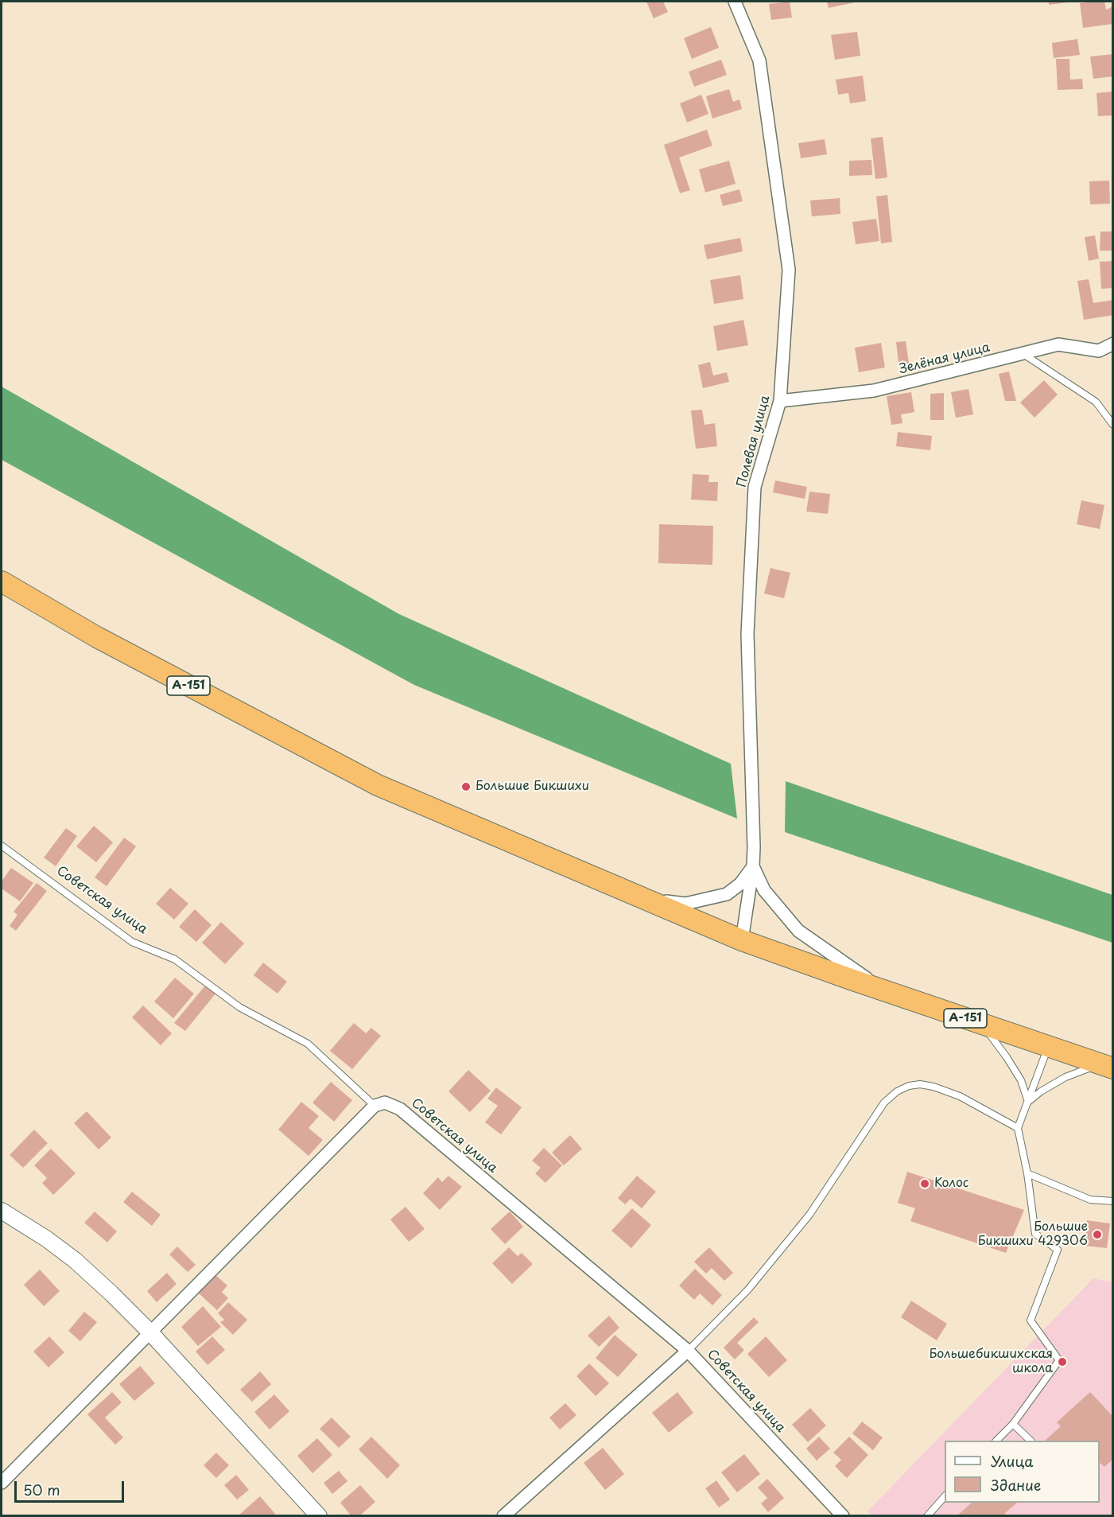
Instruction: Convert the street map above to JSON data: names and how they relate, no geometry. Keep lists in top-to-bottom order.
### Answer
{
  "streets": {
    "highway": ["А-151"],
    "street": ["Зелёная улица", "Полевая улица", "Советская улица"]
  },
  "crossings": [
    ["Зелёная улица", "Полевая улица"],
    ["Полевая улица", "А-151"]
  ],
  "places": [
    "Большие Бикшихи",
    "Колос",
    "Большие Бикшихи 429306",
    "Большебикшихская школа"
  ],
  "legend": ["Улица", "Здание"],
  "scale_bar": "50 m"
}
